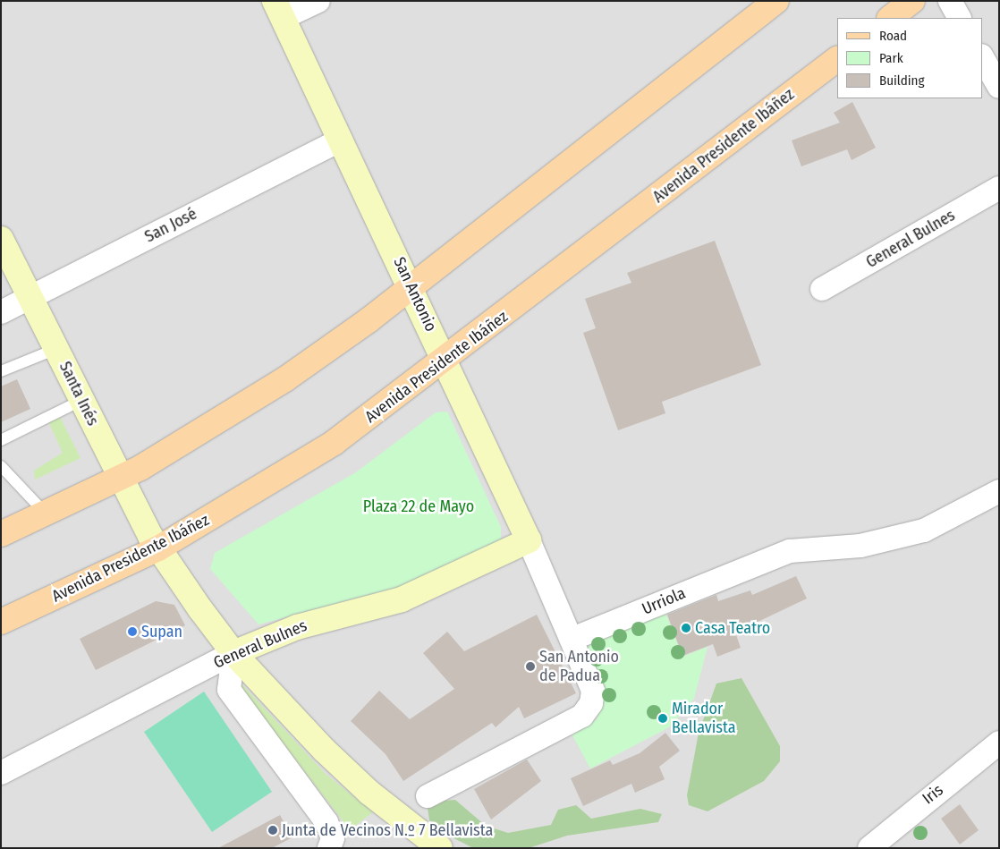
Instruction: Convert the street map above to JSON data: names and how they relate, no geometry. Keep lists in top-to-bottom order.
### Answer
{
  "streets": {
    "main road": [
      "Avenida Presidente Ibáñez",
      "General Bulnes",
      "San Antonio",
      "Santa Inés"
    ],
    "street": ["San José", "Urriola", "Iris"]
  },
  "crossings": [
    ["Avenida Presidente Ibáñez", "San Antonio"],
    ["Avenida Presidente Ibáñez", "Santa Inés"],
    ["San José", "San Antonio"],
    ["San José", "Santa Inés"],
    ["General Bulnes", "San Antonio"],
    ["General Bulnes", "Santa Inés"],
    ["San Antonio", "Urriola"]
  ],
  "parks": ["Plaza 22 de Mayo"],
  "places": [
    "Casa Teatro",
    "Supan",
    "San Antonio de Padua",
    "Mirador Bellavista",
    "Junta de Vecinos N.º 7 Bellavista"
  ],
  "legend": ["Road", "Park", "Building"]
}
